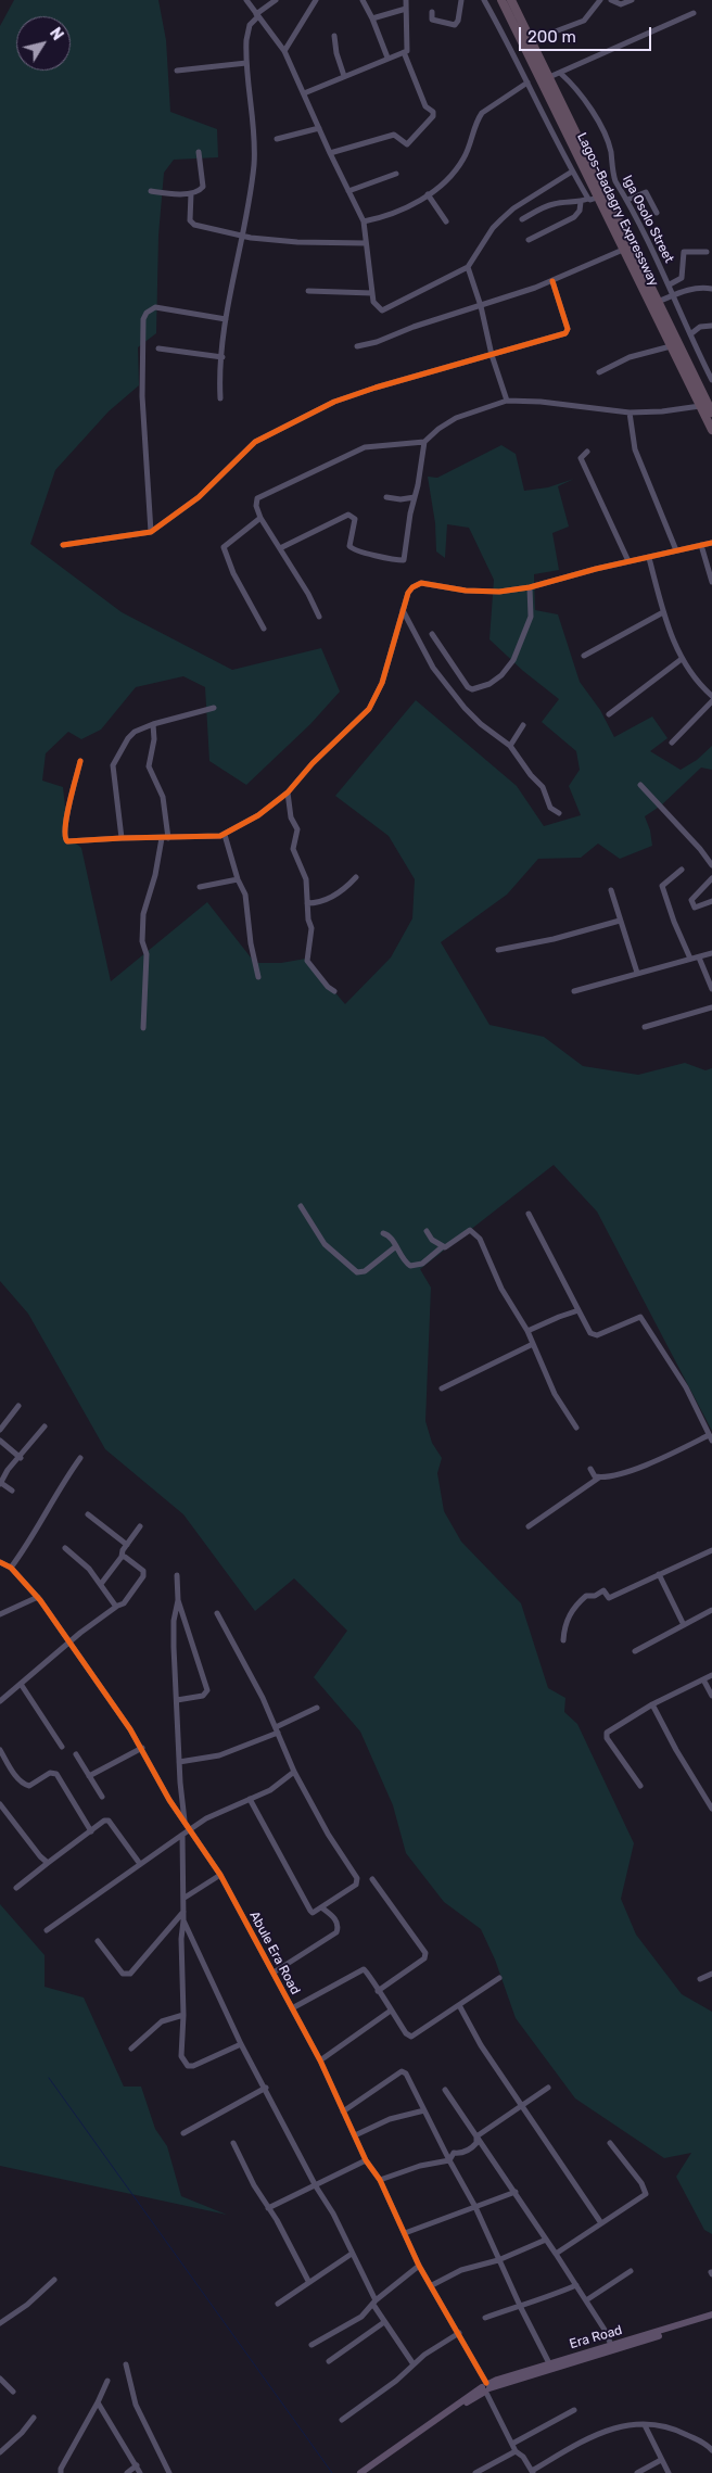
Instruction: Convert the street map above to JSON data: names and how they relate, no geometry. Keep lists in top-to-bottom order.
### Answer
{
  "streets": {
    "highway": ["Lagos-Badagry Expressway"],
    "main road": ["Era Road"],
    "street": ["Iga Osolo Street", "Abule Era Road"]
  },
  "crossings": [
    ["Abule Era Road", "Era Road"]
  ],
  "scale_bar": "200 m",
  "north": "top right"
}
